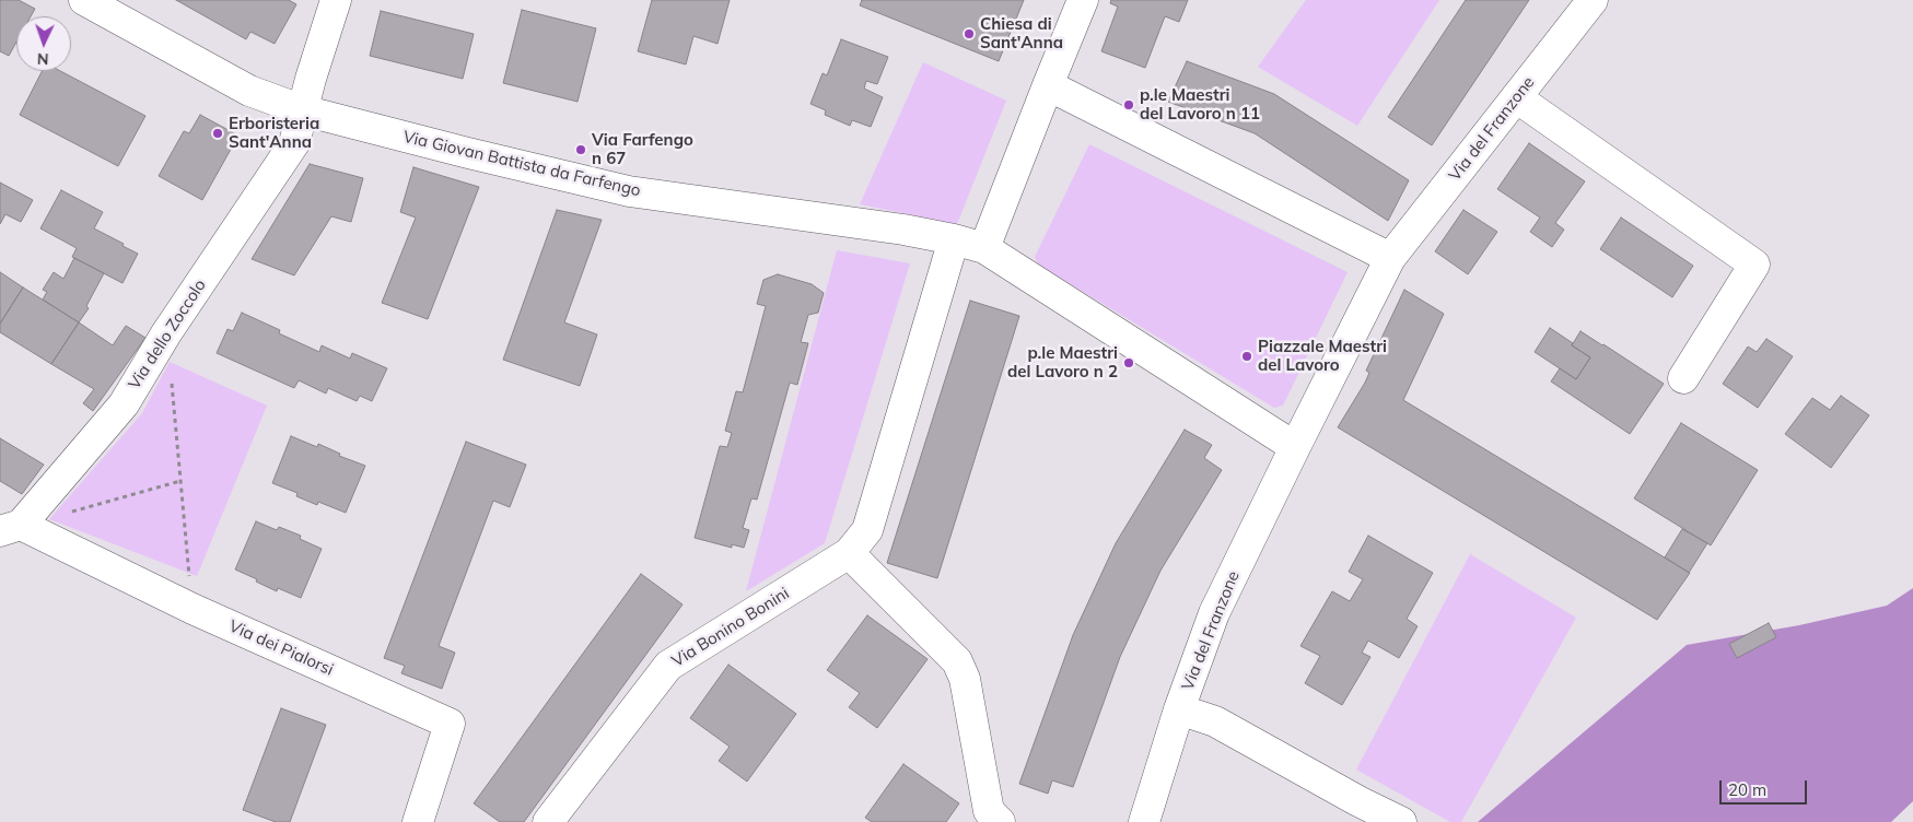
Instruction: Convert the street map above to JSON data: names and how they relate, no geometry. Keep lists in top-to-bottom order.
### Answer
{
  "streets": {
    "street": [
      "Via del Franzone",
      "Via Giovan Battista da Farfengo",
      "Via dello Zoccolo",
      "Via Bonino Bonini",
      "Via dei Pialorsi"
    ]
  },
  "crossings": [
    ["Via Giovan Battista da Farfengo", "Via dello Zoccolo"],
    ["Via Giovan Battista da Farfengo", "Via Bonino Bonini"],
    ["Via dello Zoccolo", "Via dei Pialorsi"]
  ],
  "places": [
    "Chiesa di Sant'Anna",
    "p.le Maestri del Lavoro n 11",
    "Erboristeria Sant'Anna",
    "Via Farfengo n 67",
    "Piazzale Maestri del Lavoro",
    "p.le Maestri del Lavoro n 2"
  ],
  "scale_bar": "20 m",
  "north": "bottom"
}
